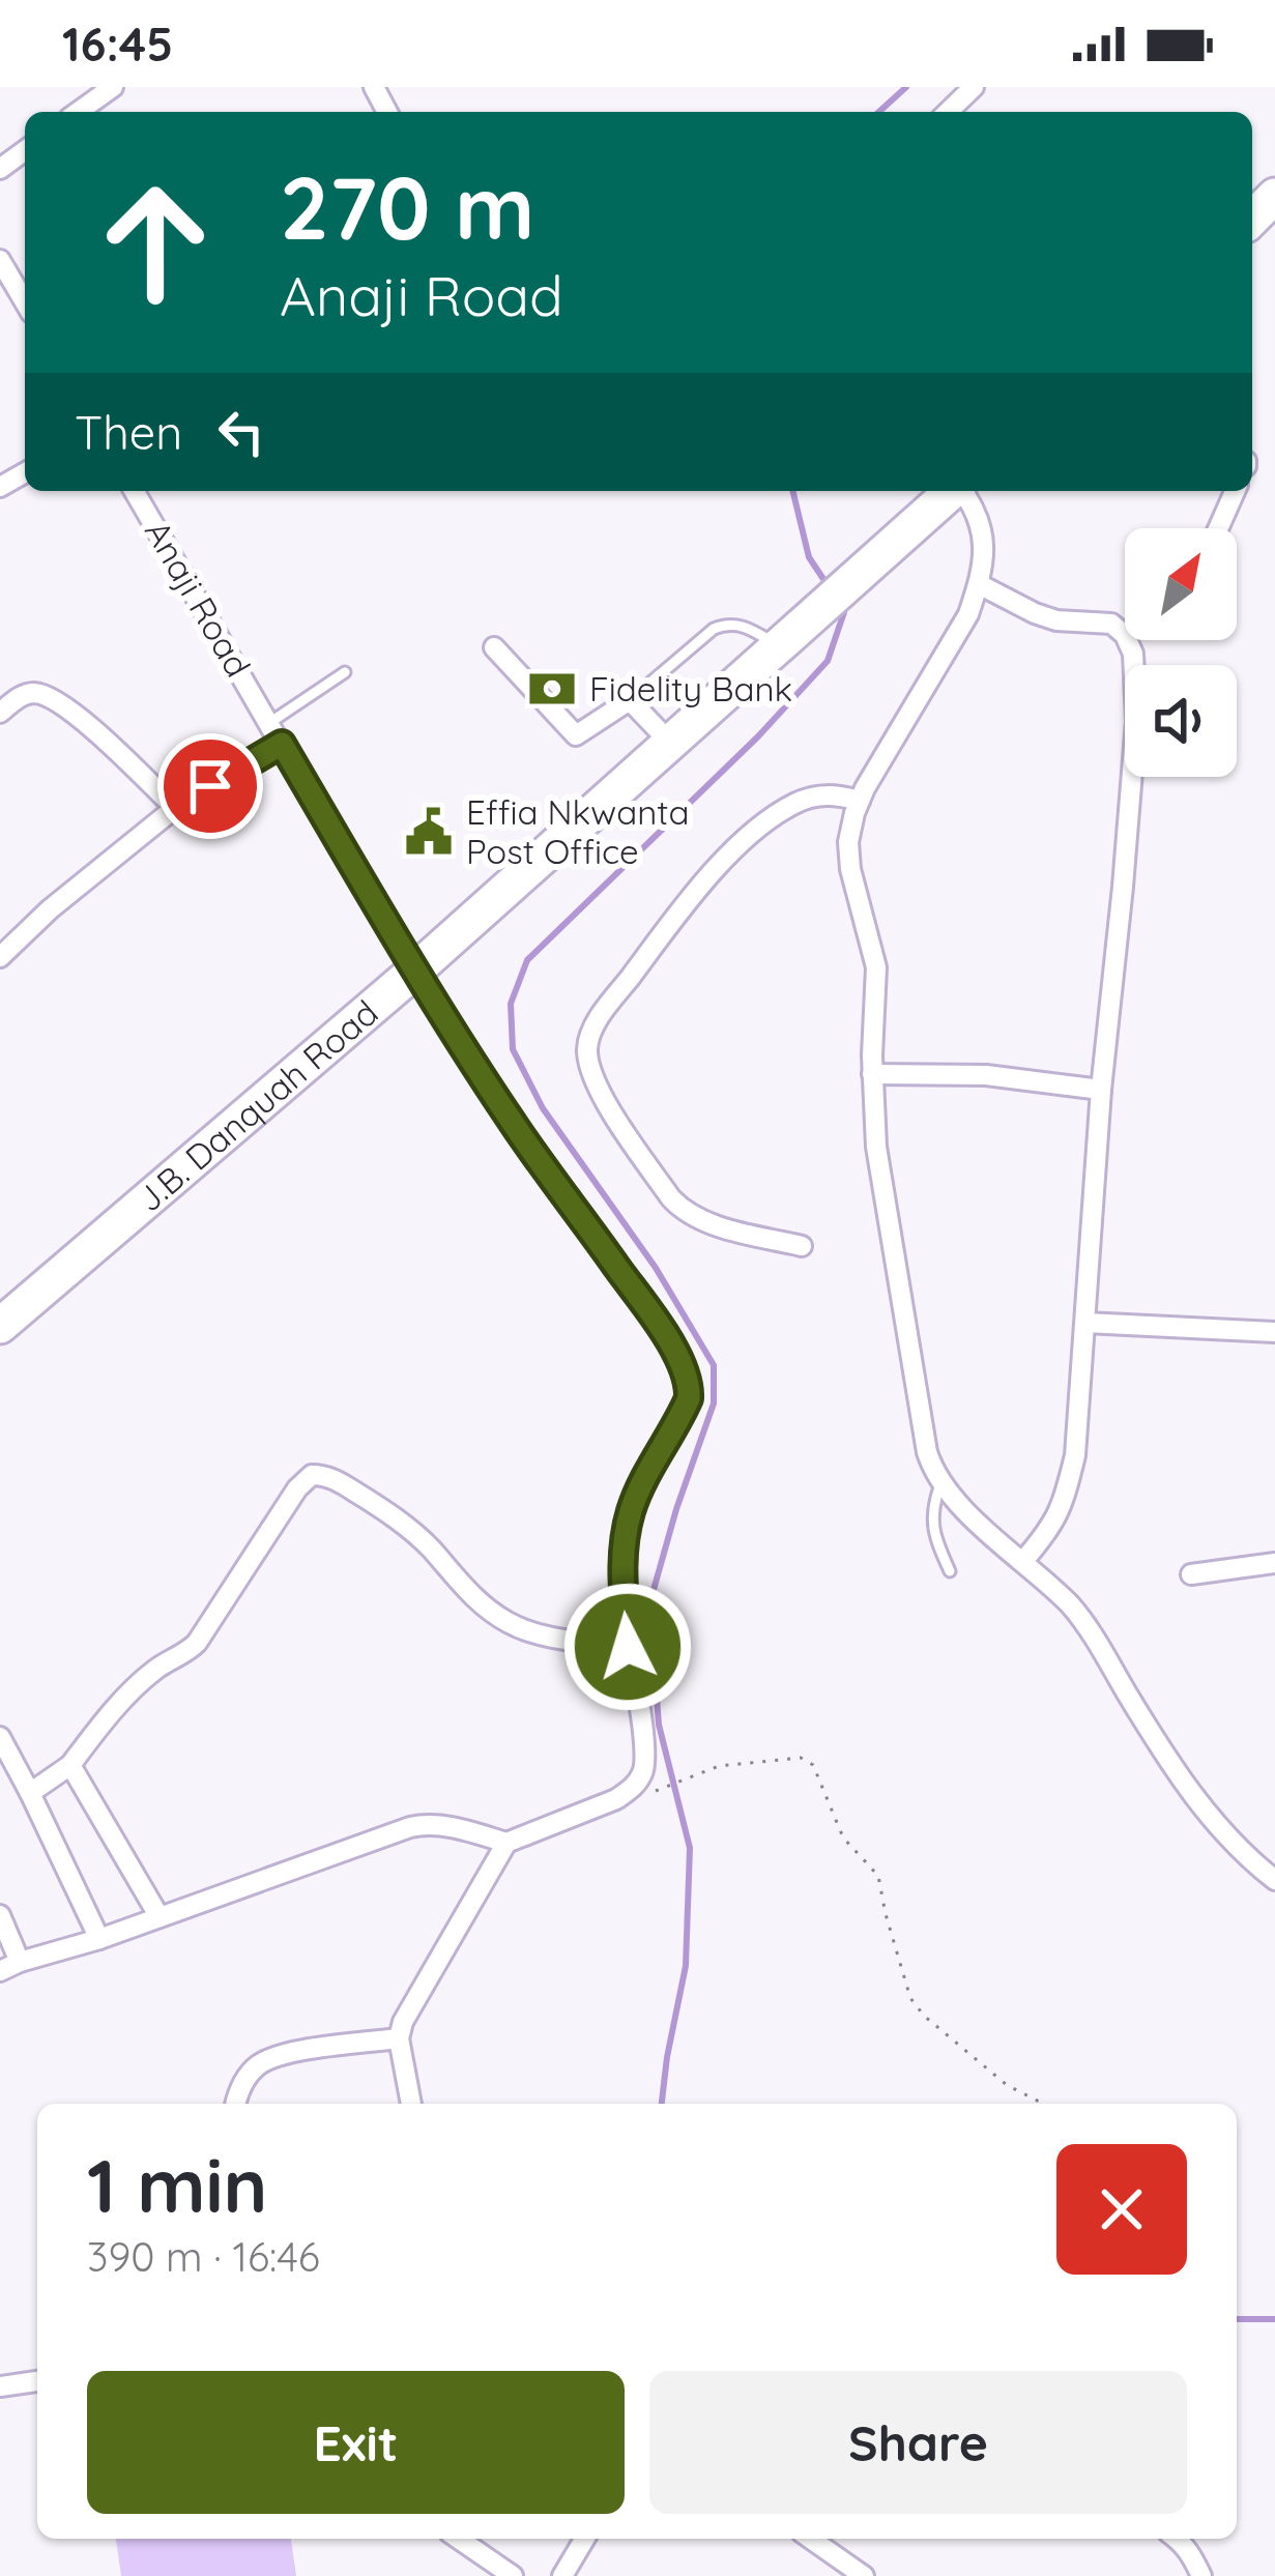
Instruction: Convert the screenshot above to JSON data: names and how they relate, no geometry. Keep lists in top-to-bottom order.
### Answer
{
  "streets": {
    "highway": ["J.B. Danquah Road"],
    "street": ["Anaji Road"]
  },
  "crossings": [
    ["Anaji Road", "J.B. Danquah Road"]
  ],
  "places": {
    "bank": ["Fidelity Bank"],
    "public building": ["Effia Nkwanta Post Office"]
  },
  "north": "top right",
  "page": {
    "status": "16:45",
    "turn": ["270 m", "Anaji Road"],
    "then": "Then",
    "heading": ["1 min", "390 m · 16:46"],
    "buttons": ["Exit", "Share"]
  }
}
